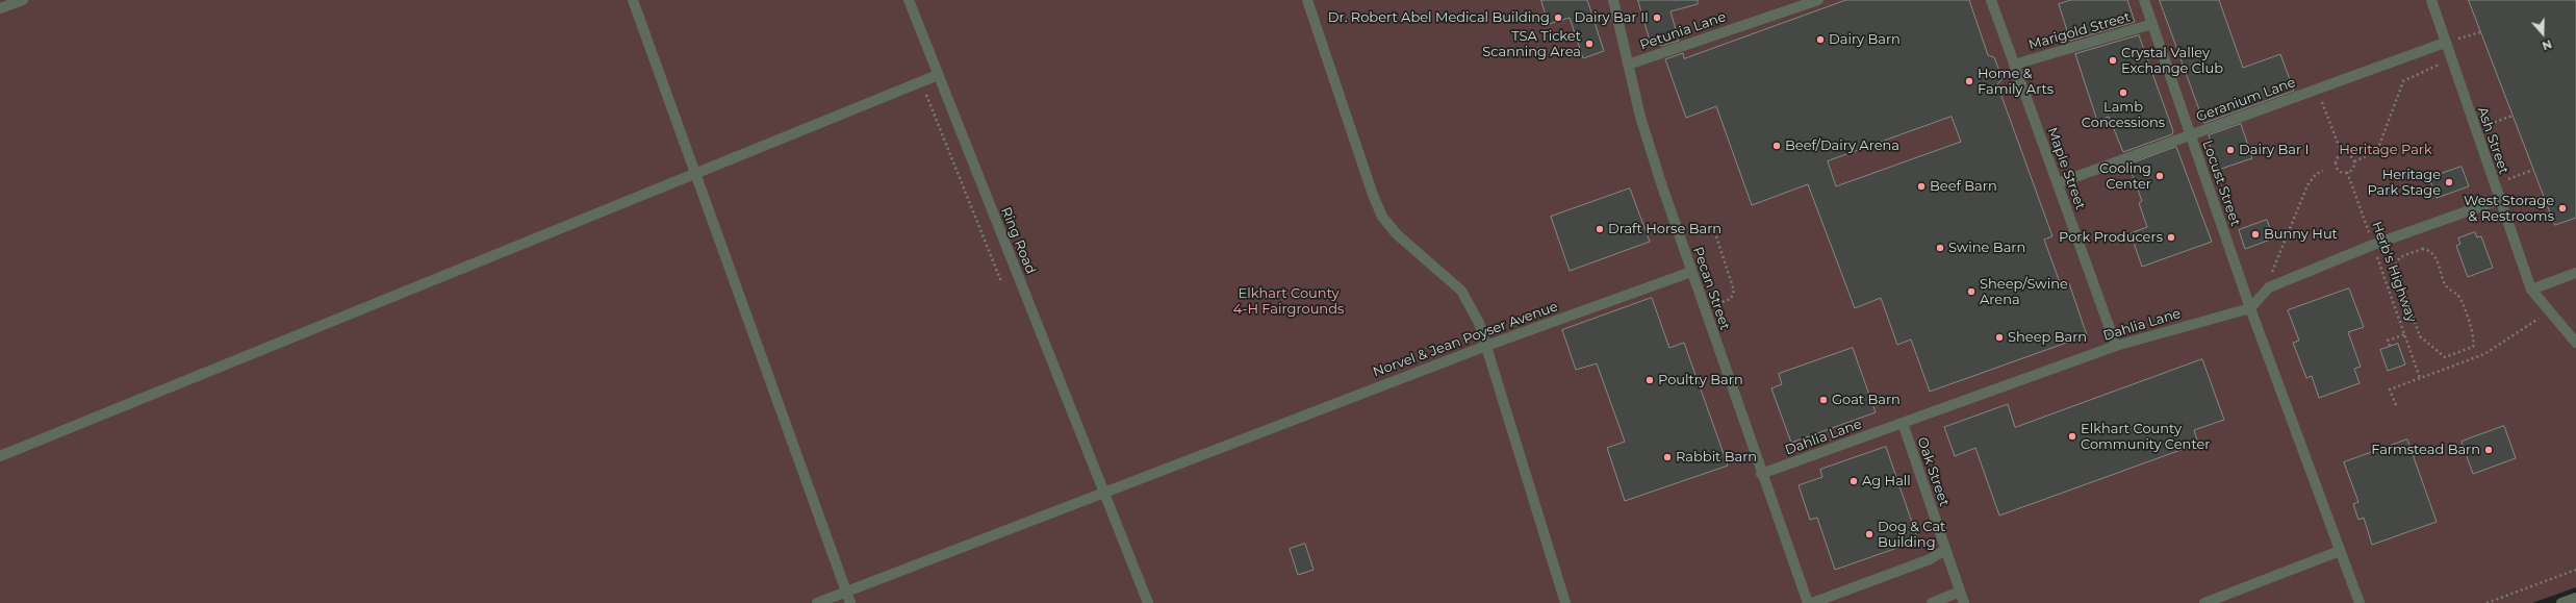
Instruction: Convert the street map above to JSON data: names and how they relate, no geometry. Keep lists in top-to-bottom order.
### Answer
{
  "streets": {
    "street": [
      "Petunia Lane",
      "Marigold Street",
      "Geranium Lane",
      "Ash Street",
      "Maple Street",
      "Locust Street",
      "Ring Road",
      "Pecan Street",
      "Dahlia Lane",
      "Norvel & Jean Poyser Avenue",
      "Oak Street"
    ],
    "path": ["Herb's Highway"]
  },
  "crossings": [
    ["Petunia Lane", "Pecan Street"],
    ["Marigold Street", "Maple Street"],
    ["Marigold Street", "Locust Street"],
    ["Geranium Lane", "Ash Street"],
    ["Geranium Lane", "Maple Street"],
    ["Geranium Lane", "Locust Street"],
    ["Maple Street", "Dahlia Lane"],
    ["Locust Street", "Dahlia Lane"],
    ["Ring Road", "Norvel & Jean Poyser Avenue"],
    ["Pecan Street", "Dahlia Lane"],
    ["Pecan Street", "Norvel & Jean Poyser Avenue"],
    ["Dahlia Lane", "Oak Street"]
  ],
  "parks": ["Heritage Park", "Elkhart County 4-H Fairgrounds"],
  "places": [
    "Dr. Robert Abel Medical Building",
    "Dairy Bar II",
    "Dairy Barn",
    "TSA Ticket Scanning Area",
    "Crystal Valley Exchange Club",
    "Home & Family Arts",
    "Lamb Concessions",
    "Beef/Dairy Arena",
    "Dairy Bar I",
    "Cooling Center",
    "Heritage Park Stage",
    "Beef Barn",
    "West Storage & Restrooms",
    "Draft Horse Barn",
    "Bunny Hut",
    "Pork Producers",
    "Swine Barn",
    "Sheep/Swine Arena",
    "Sheep Barn",
    "Poultry Barn",
    "Goat Barn",
    "Elkhart County Community Center",
    "Farmstead Barn",
    "Rabbit Barn",
    "Ag Hall",
    "Dog & Cat Building"
  ],
  "north": "bottom"
}
